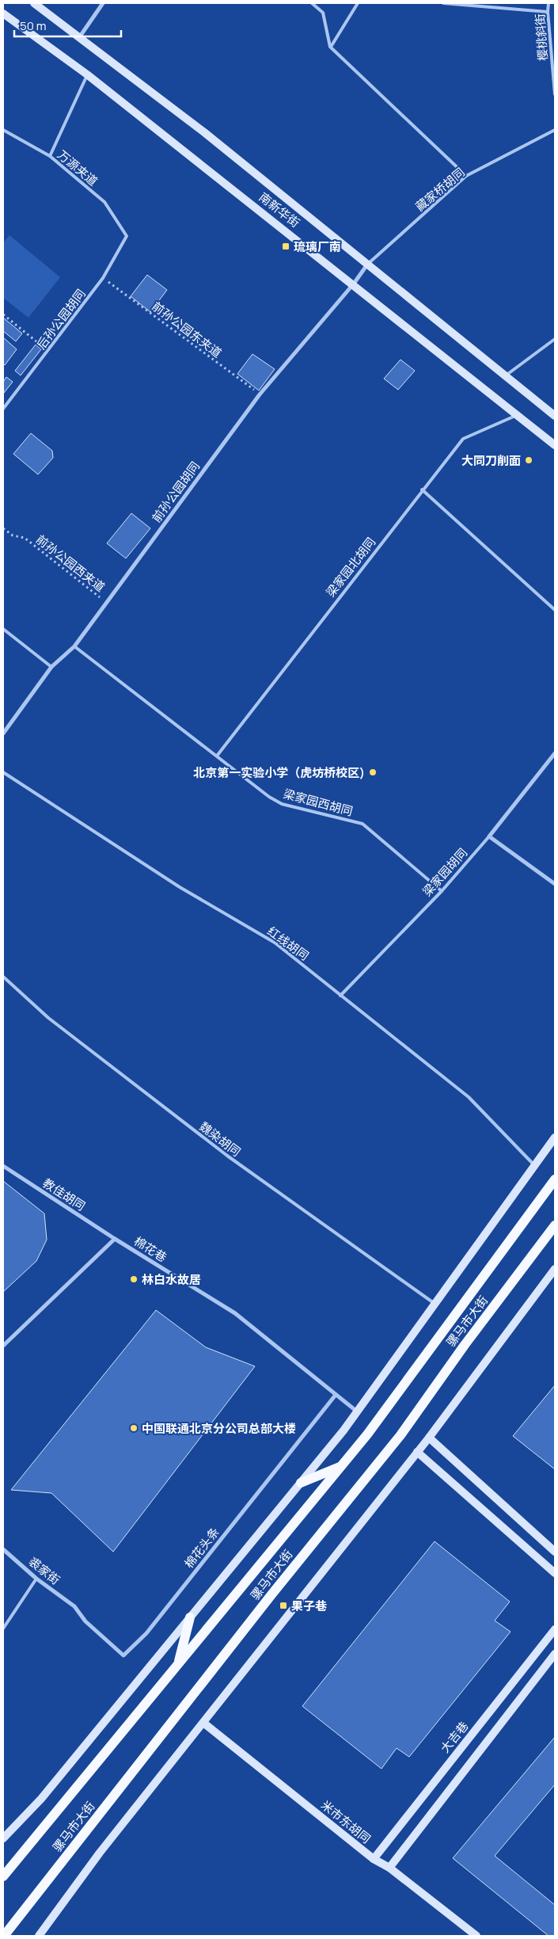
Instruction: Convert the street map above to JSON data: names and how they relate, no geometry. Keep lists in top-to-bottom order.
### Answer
{
  "streets": {
    "main road": ["骡马市大街"],
    "street": [
      "南新华街",
      "前孙公园胡同",
      "梁家园胡同",
      "教佳胡同",
      "棉花巷",
      "棉花头条",
      "裘家街",
      "大吉巷",
      "米市东胡同"
    ],
    "lane": [
      "樱桃斜街",
      "万源夹道",
      "藏家桥胡同",
      "后孙公园胡同",
      "梁家园北胡同",
      "梁家园西胡同",
      "红线胡同",
      "魏染胡同"
    ],
    "path": ["前孙公园东夹道", "前孙公园西夹道"]
  },
  "crossings": [
    ["万源夹道", "后孙公园胡同"],
    ["藏家桥胡同", "南新华街"],
    ["藏家桥胡同", "前孙公园胡同"],
    ["南新华街", "前孙公园胡同"],
    ["南新华街", "梁家园北胡同"],
    ["后孙公园胡同", "前孙公园东夹道"],
    ["前孙公园东夹道", "前孙公园胡同"],
    ["前孙公园胡同", "前孙公园西夹道"],
    ["前孙公园胡同", "梁家园西胡同"],
    ["梁家园北胡同", "梁家园西胡同"],
    ["梁家园西胡同", "梁家园胡同"],
    ["梁家园胡同", "红线胡同"],
    ["教佳胡同", "棉花巷"],
    ["棉花巷", "棉花头条"],
    ["棉花头条", "裘家街"],
    ["大吉巷", "米市东胡同"]
  ],
  "places": {
    "transit": ["琉璃厂南", "果子巷"],
    "other": [
      "大同刀削面",
      "北京第一实验小学（虎坊桥校区)",
      "林白水故居",
      "中国联通北京分公司总部大楼"
    ]
  },
  "scale_bar": "50 m"
}
